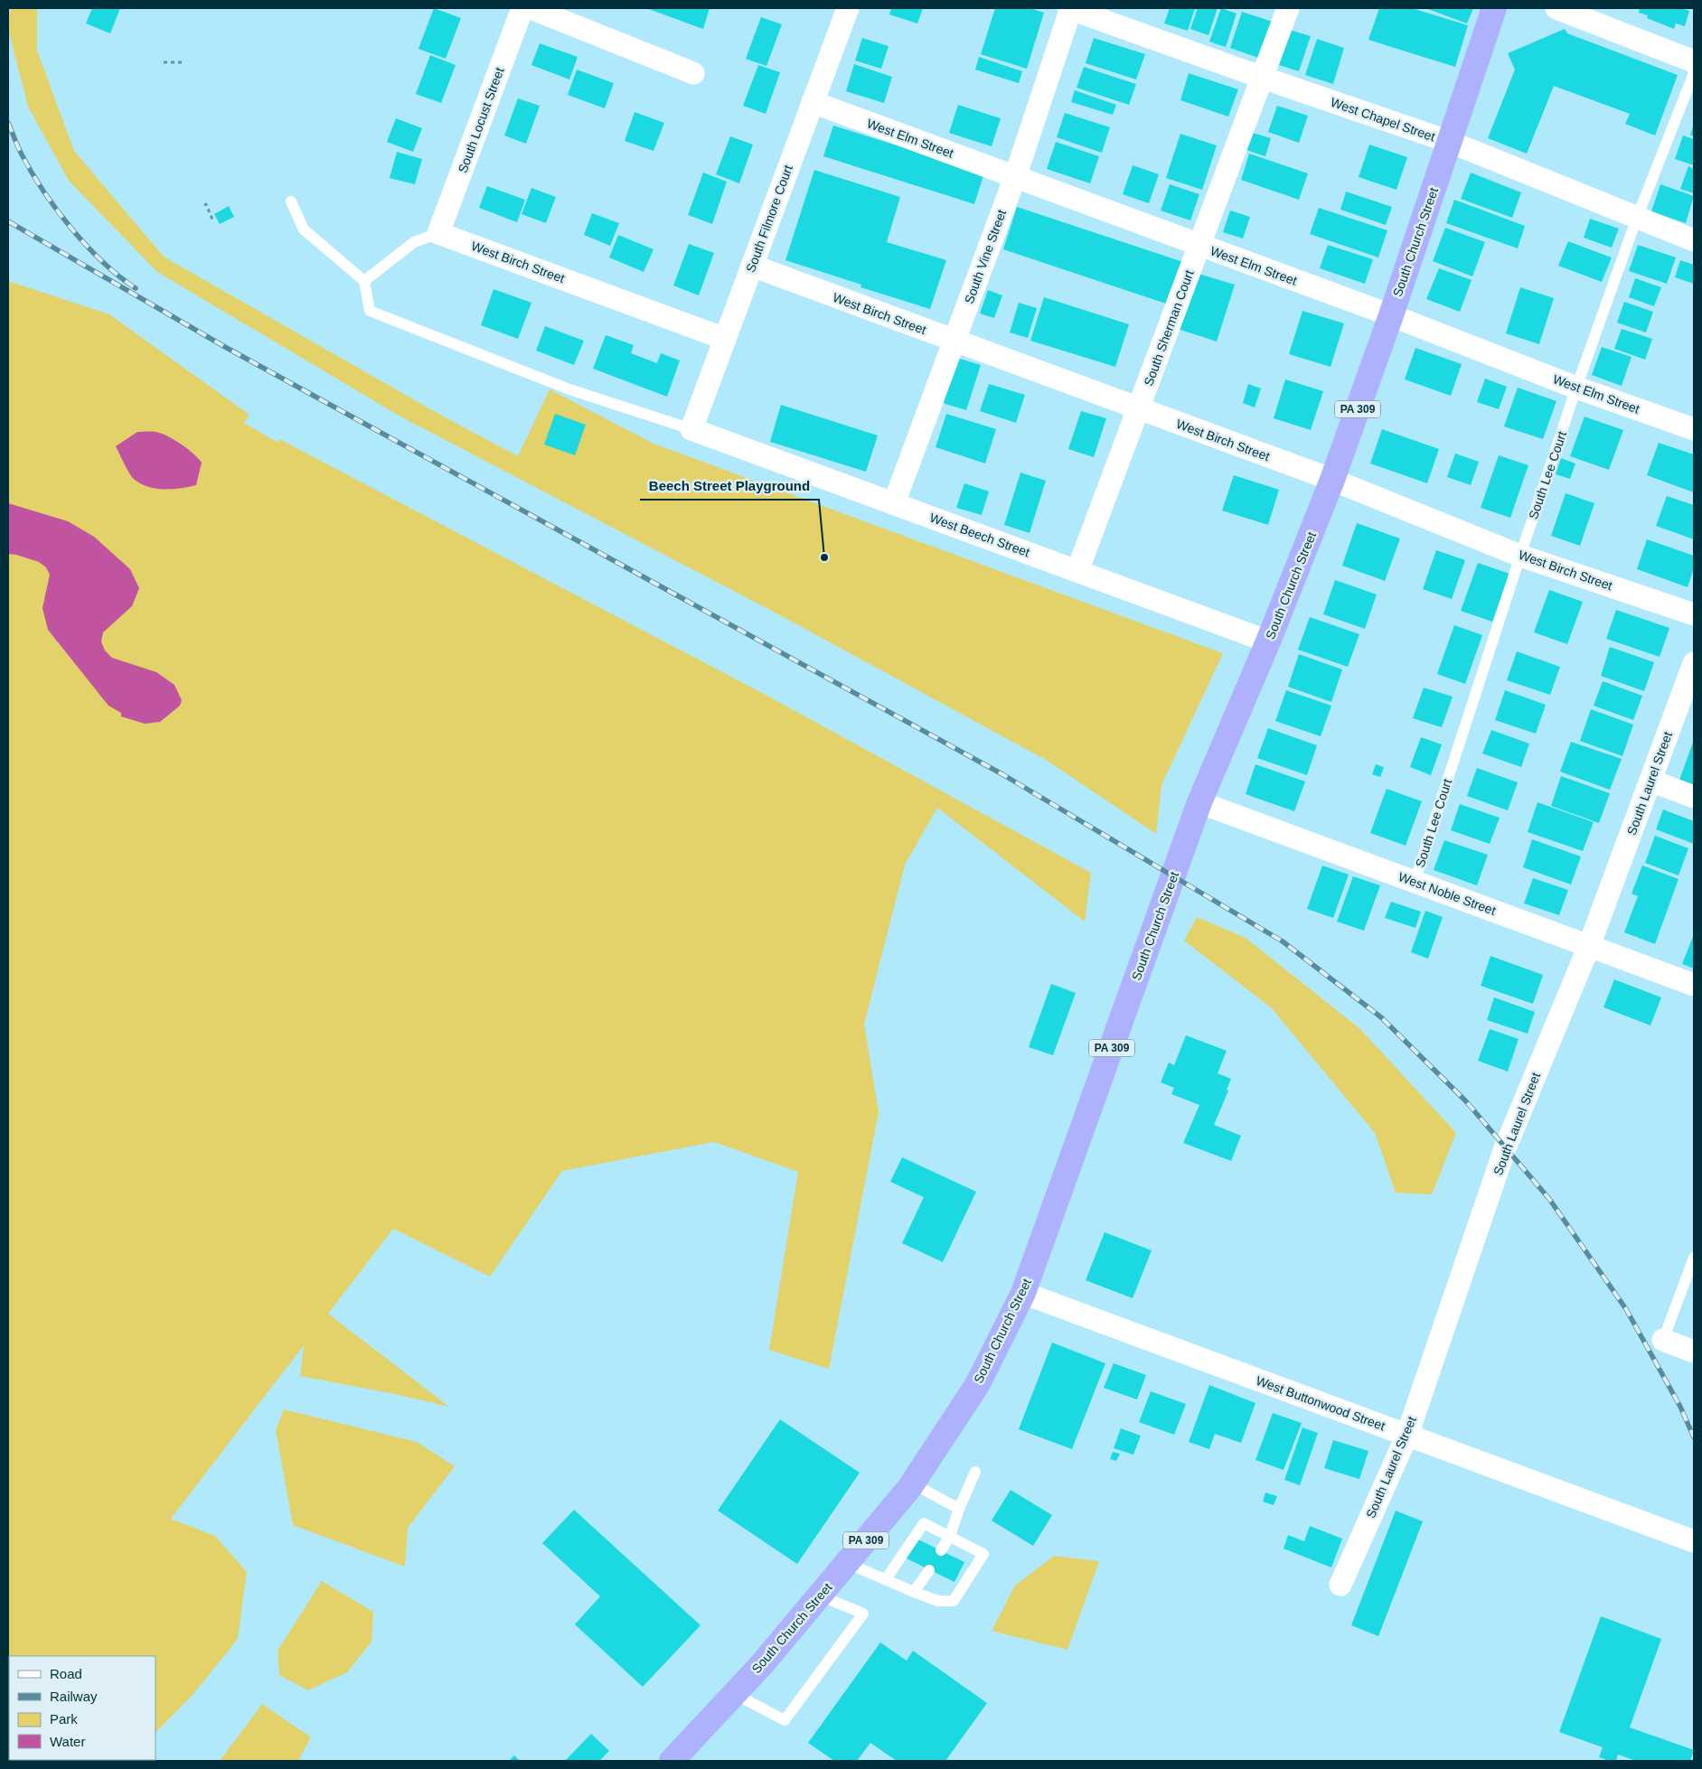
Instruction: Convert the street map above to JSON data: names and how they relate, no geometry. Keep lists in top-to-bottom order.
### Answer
{
  "streets": {
    "highway": ["South Church Street", "PA 309"],
    "street": [
      "West Chapel Street",
      "South Locust Street",
      "West Elm Street",
      "South Filmore Court",
      "South Vine Street",
      "West Birch Street",
      "South Sherman Court",
      "West Beech Street",
      "South Laurel Street",
      "West Noble Street",
      "West Buttonwood Street"
    ],
    "lane": ["South Lee Court"]
  },
  "crossings": [
    ["West Chapel Street", "South Church Street"],
    ["West Chapel Street", "South Vine Street"],
    ["West Chapel Street", "South Sherman Court"],
    ["West Chapel Street", "South Lee Court"],
    ["South Locust Street", "West Birch Street"],
    ["West Elm Street", "South Filmore Court"],
    ["West Elm Street", "South Church Street"],
    ["West Elm Street", "South Vine Street"],
    ["West Elm Street", "South Sherman Court"],
    ["West Elm Street", "South Lee Court"],
    ["South Filmore Court", "West Birch Street"],
    ["South Filmore Court", "West Beech Street"],
    ["South Church Street", "West Birch Street"],
    ["South Church Street", "West Beech Street"],
    ["South Church Street", "West Noble Street"],
    ["South Church Street", "West Buttonwood Street"],
    ["South Vine Street", "West Birch Street"],
    ["South Vine Street", "West Beech Street"],
    ["West Birch Street", "South Sherman Court"],
    ["West Birch Street", "South Lee Court"],
    ["South Sherman Court", "West Beech Street"],
    ["South Lee Court", "West Noble Street"],
    ["South Laurel Street", "West Noble Street"],
    ["South Laurel Street", "West Buttonwood Street"]
  ],
  "places": ["Beech Street Playground"],
  "legend": [
    "Road",
    "Railway",
    "Park",
    "Water"
  ]
}
